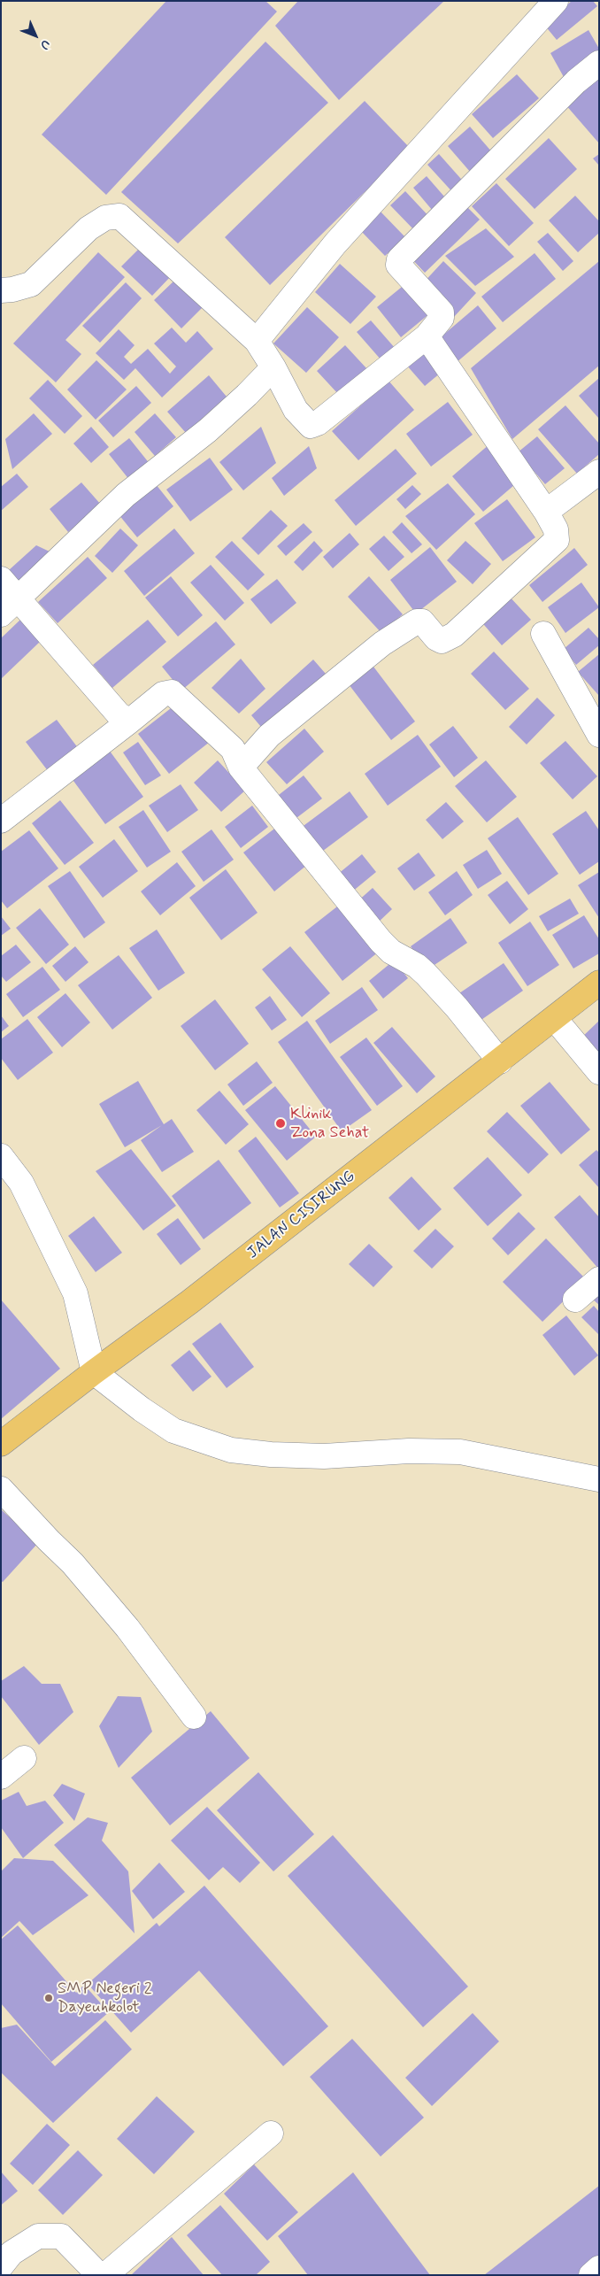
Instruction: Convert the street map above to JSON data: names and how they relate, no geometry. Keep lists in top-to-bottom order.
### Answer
{
  "streets": {
    "main road": ["JALAN CISIRUNG"]
  },
  "places": ["Klinik Zona Sehat", "SMP Negeri 2 Dayeuhkolot"],
  "north": "bottom right"
}
